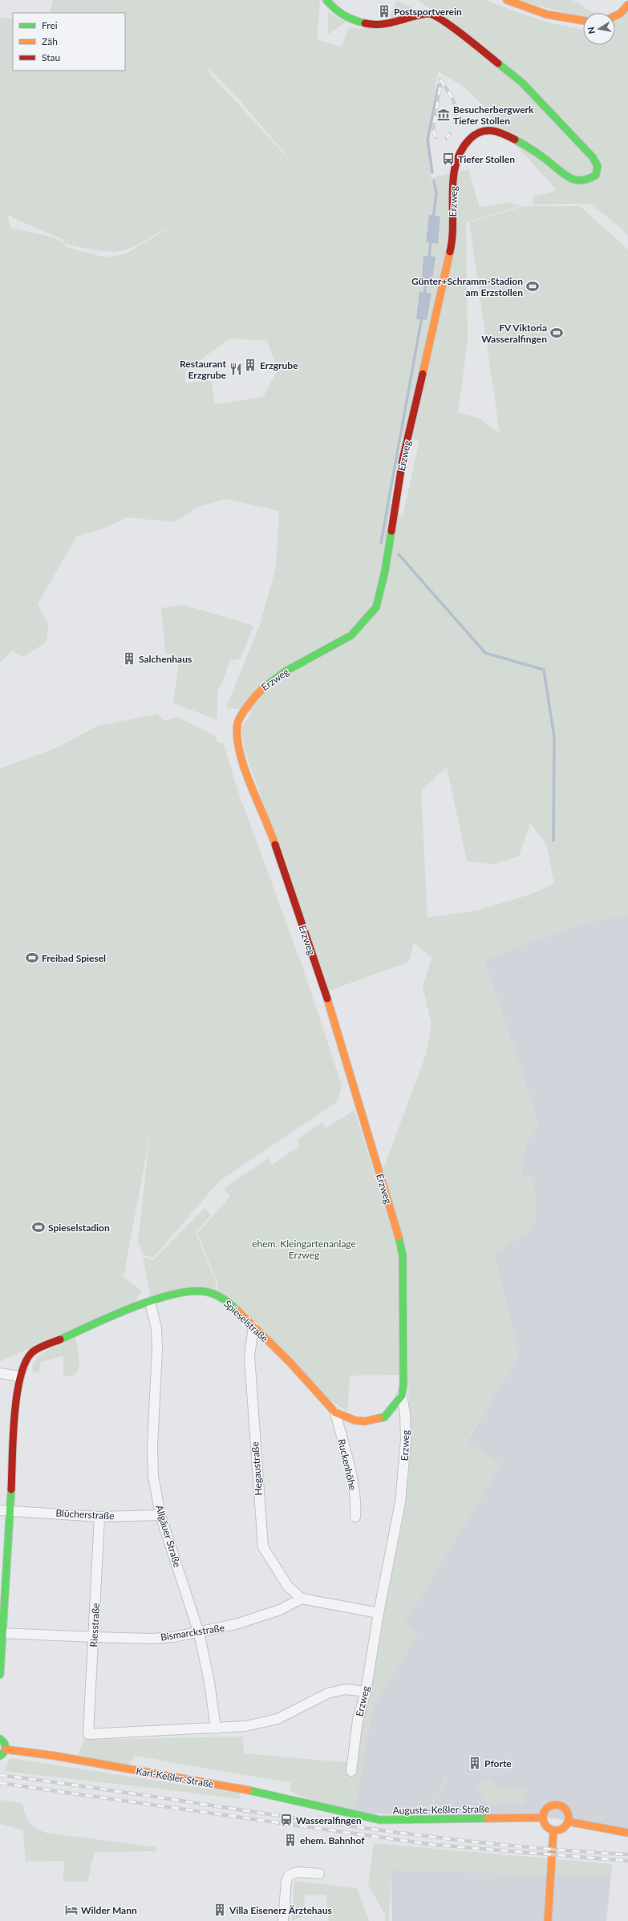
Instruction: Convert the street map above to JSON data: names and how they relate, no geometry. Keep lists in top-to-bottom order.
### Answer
{
  "streets": {
    "street": [
      "Erzweg",
      "Spieselstraße",
      "Ruckenhöhe",
      "Hegaustraße",
      "Blücherstraße",
      "Allgäuer Straße",
      "Riesstraße",
      "Bismarckstraße",
      "Karl-Keßler-Straße",
      "Auguste-Keßler-Straße"
    ]
  },
  "crossings": [
    ["Erzweg", "Spieselstraße"],
    ["Spieselstraße", "Ruckenhöhe"],
    ["Spieselstraße", "Hegaustraße"],
    ["Spieselstraße", "Blücherstraße"],
    ["Spieselstraße", "Allgäuer Straße"],
    ["Spieselstraße", "Bismarckstraße"],
    ["Hegaustraße", "Bismarckstraße"],
    ["Blücherstraße", "Allgäuer Straße"],
    ["Blücherstraße", "Riesstraße"],
    ["Allgäuer Straße", "Riesstraße"],
    ["Allgäuer Straße", "Bismarckstraße"],
    ["Riesstraße", "Bismarckstraße"],
    ["Karl-Keßler-Straße", "Auguste-Keßler-Straße"]
  ],
  "parks": ["ehem. Kleingartenanlage Erzweg"],
  "places": {
    "building": [
      "Postsportverein",
      "Erzgrube",
      "Salchenhaus",
      "Pforte",
      "ehem. Bahnhof",
      "Villa Eisenerz Ärztehaus"
    ],
    "museum": ["Besucherbergwerk Tiefer Stollen"],
    "bus stop": ["Tiefer Stollen"],
    "sports": [
      "Günter+Schramm-Stadion am Erzstollen",
      "FV Viktoria Wasseralfingen",
      "Freibad Spiesel",
      "Spieselstadion"
    ],
    "restaurant": ["Restaurant Erzgrube"],
    "station": ["Wasseralfingen"],
    "hotel": ["Wilder Mann"]
  },
  "legend": ["Frei", "Zäh", "Stau"],
  "north": "left"
}
